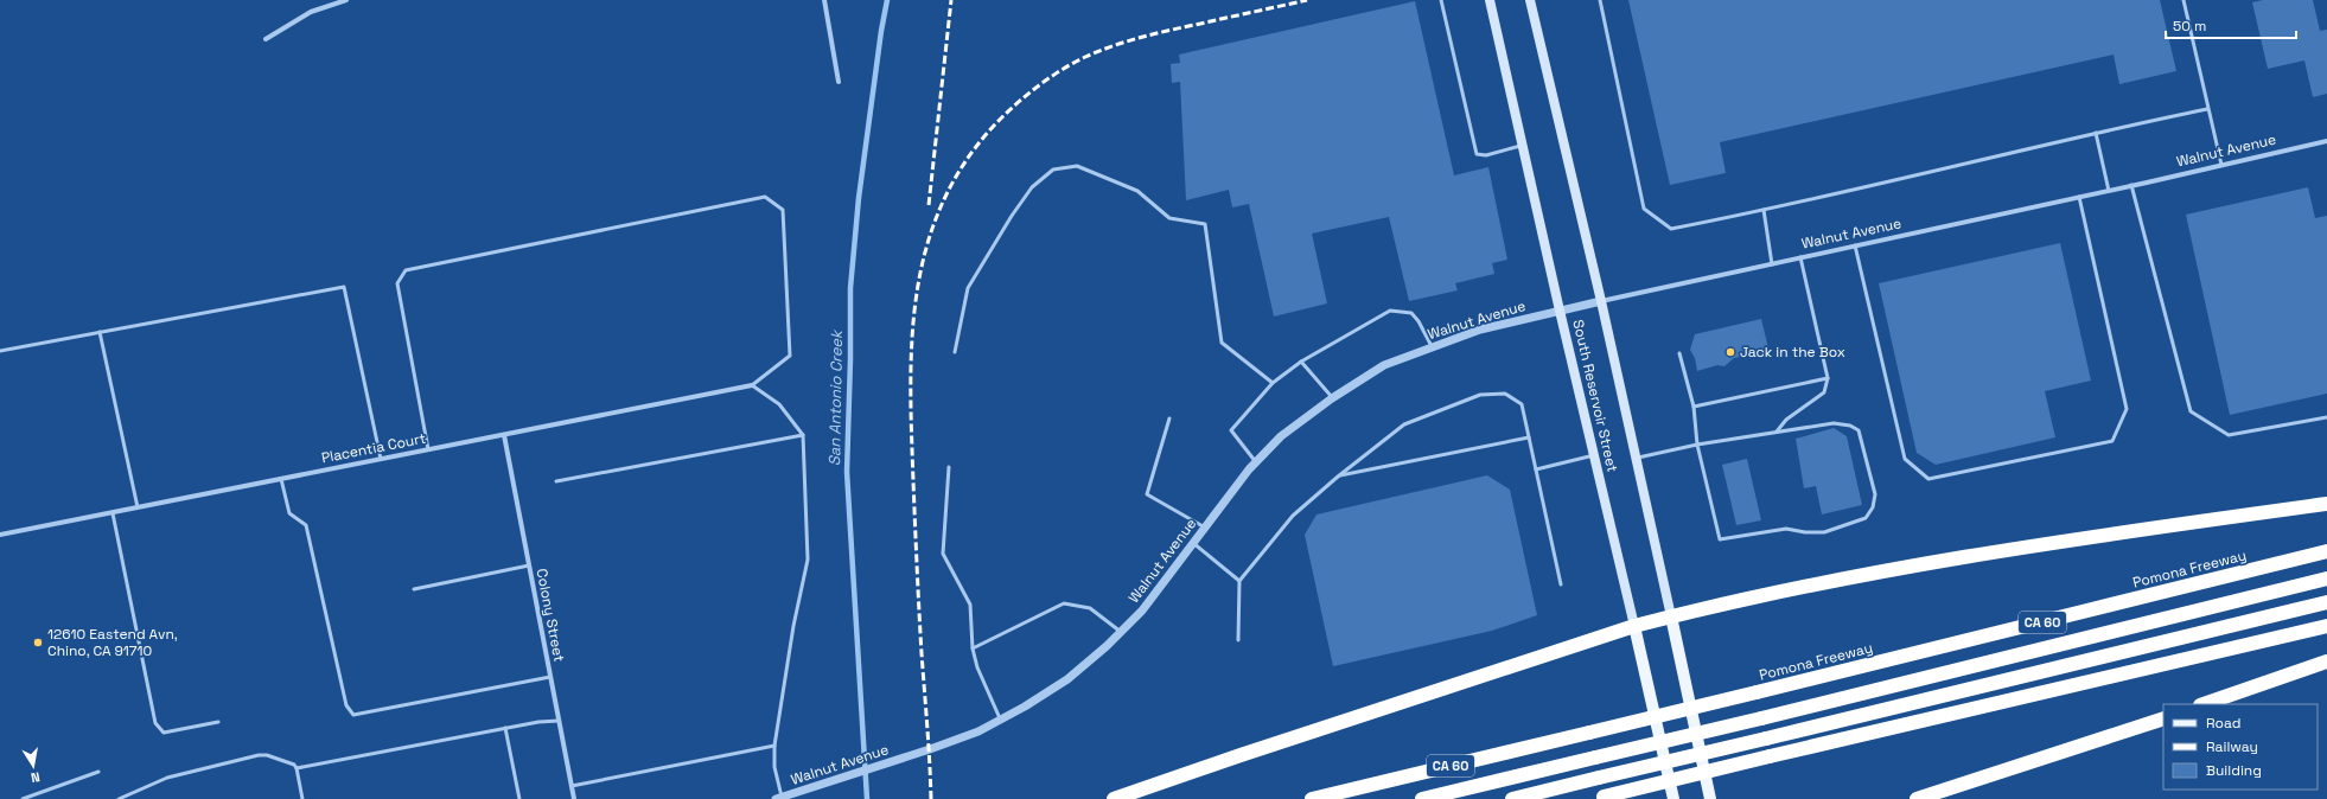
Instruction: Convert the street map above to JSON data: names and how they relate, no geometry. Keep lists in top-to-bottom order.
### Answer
{
  "streets": {
    "highway": ["Pomona Freeway", "CA 60"],
    "main road": ["South Reservoir Street"],
    "street": ["Walnut Avenue", "Placentia Court", "Colony Street"]
  },
  "crossings": [
    ["Walnut Avenue", "South Reservoir Street"],
    ["Placentia Court", "Colony Street"]
  ],
  "water": ["San Antonio Creek"],
  "places": ["Jack in the Box", "12610 Eastend Avn, Chino, CA 91710"],
  "legend": ["Road", "Railway", "Building"],
  "scale_bar": "50 m",
  "north": "bottom"
}
